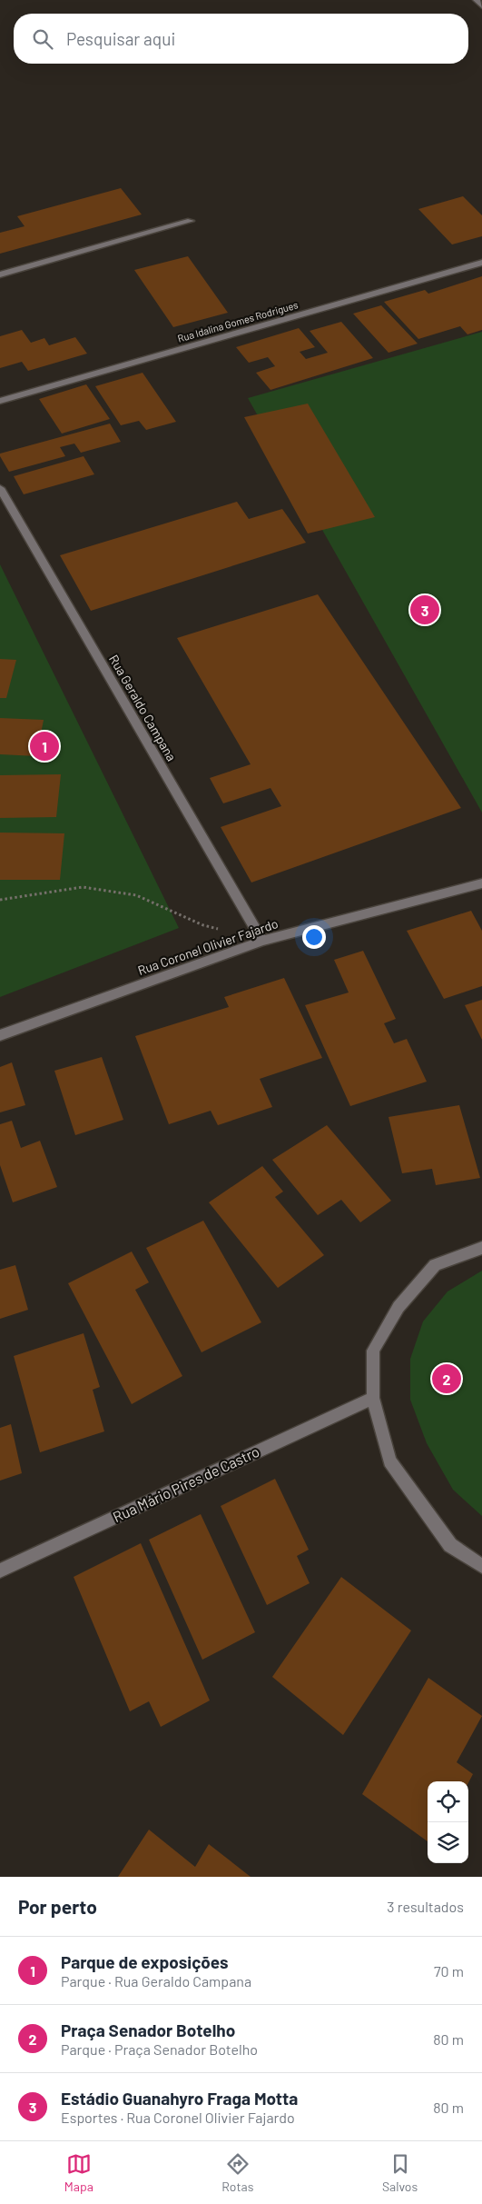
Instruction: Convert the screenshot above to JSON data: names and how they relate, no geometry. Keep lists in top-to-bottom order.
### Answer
{
  "streets": {
    "street": [
      "Rua Idalina Gomes Rodrigues",
      "Rua Geraldo Campana",
      "Rua Coronel Olivier Fajardo",
      "Rua Mário Pires de Castro"
    ]
  },
  "crossings": [
    ["Rua Geraldo Campana", "Rua Coronel Olivier Fajardo"]
  ],
  "page": {
    "search": "Pesquisar aqui",
    "pins": ["3", "1", "2"],
    "heading": ["Por perto", "3 resultados"],
    "list": [
      {
        "mark": "1",
        "name": "Parque de exposições",
        "note": "Parque · Rua Geraldo Campana",
        "value": "70 m"
      },
      {
        "mark": "2",
        "name": "Praça Senador Botelho",
        "note": "Parque · Praça Senador Botelho",
        "value": "80 m"
      },
      {
        "mark": "3",
        "name": "Estádio Guanahyro Fraga Motta",
        "note": "Esportes · Rua Coronel Olivier Fajardo",
        "value": "80 m"
      }
    ],
    "nav": ["Mapa", "Rotas", "Salvos"]
  }
}
